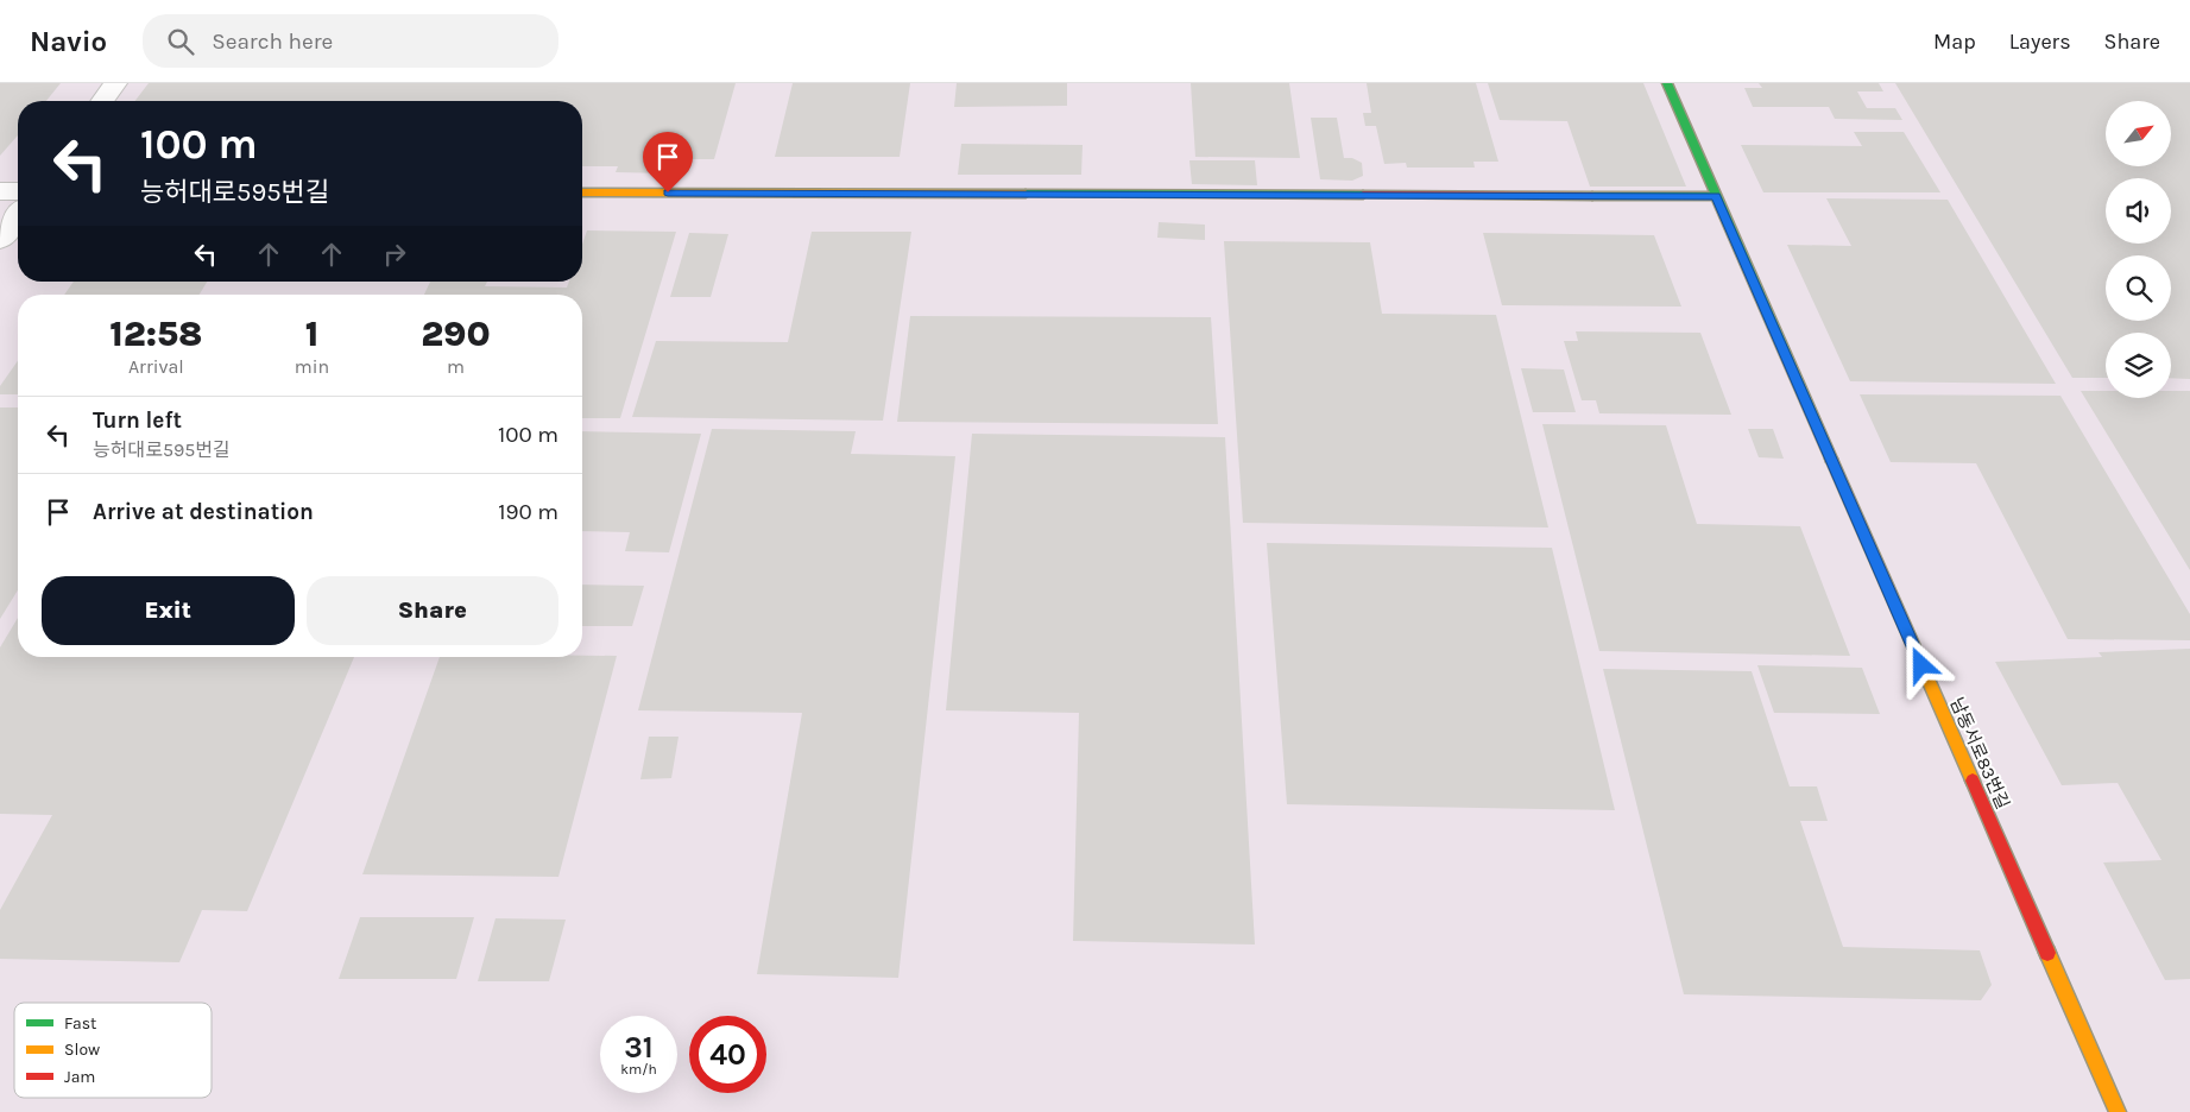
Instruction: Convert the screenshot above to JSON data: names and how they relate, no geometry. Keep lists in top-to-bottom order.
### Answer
{
  "streets": {
    "street": ["남동서로83번길"]
  },
  "legend": ["Fast", "Slow", "Jam"],
  "north": "top right",
  "page": {
    "header": "Navio",
    "search": "Search here",
    "nav": ["Map", "Layers", "Share"],
    "turn": ["100 m", "능허대로595번길"],
    "eta": [
      "12:58",
      "Arrival",
      "1",
      "min",
      "290",
      "m"
    ],
    "list": [
      {
        "name": "Turn left",
        "note": "능허대로595번길",
        "value": "100 m"
      },
      {
        "name": "Arrive at destination",
        "value": "190 m"
      }
    ],
    "buttons": ["Exit", "Share"],
    "speed": "31 km/h",
    "limit": "40"
  }
}
